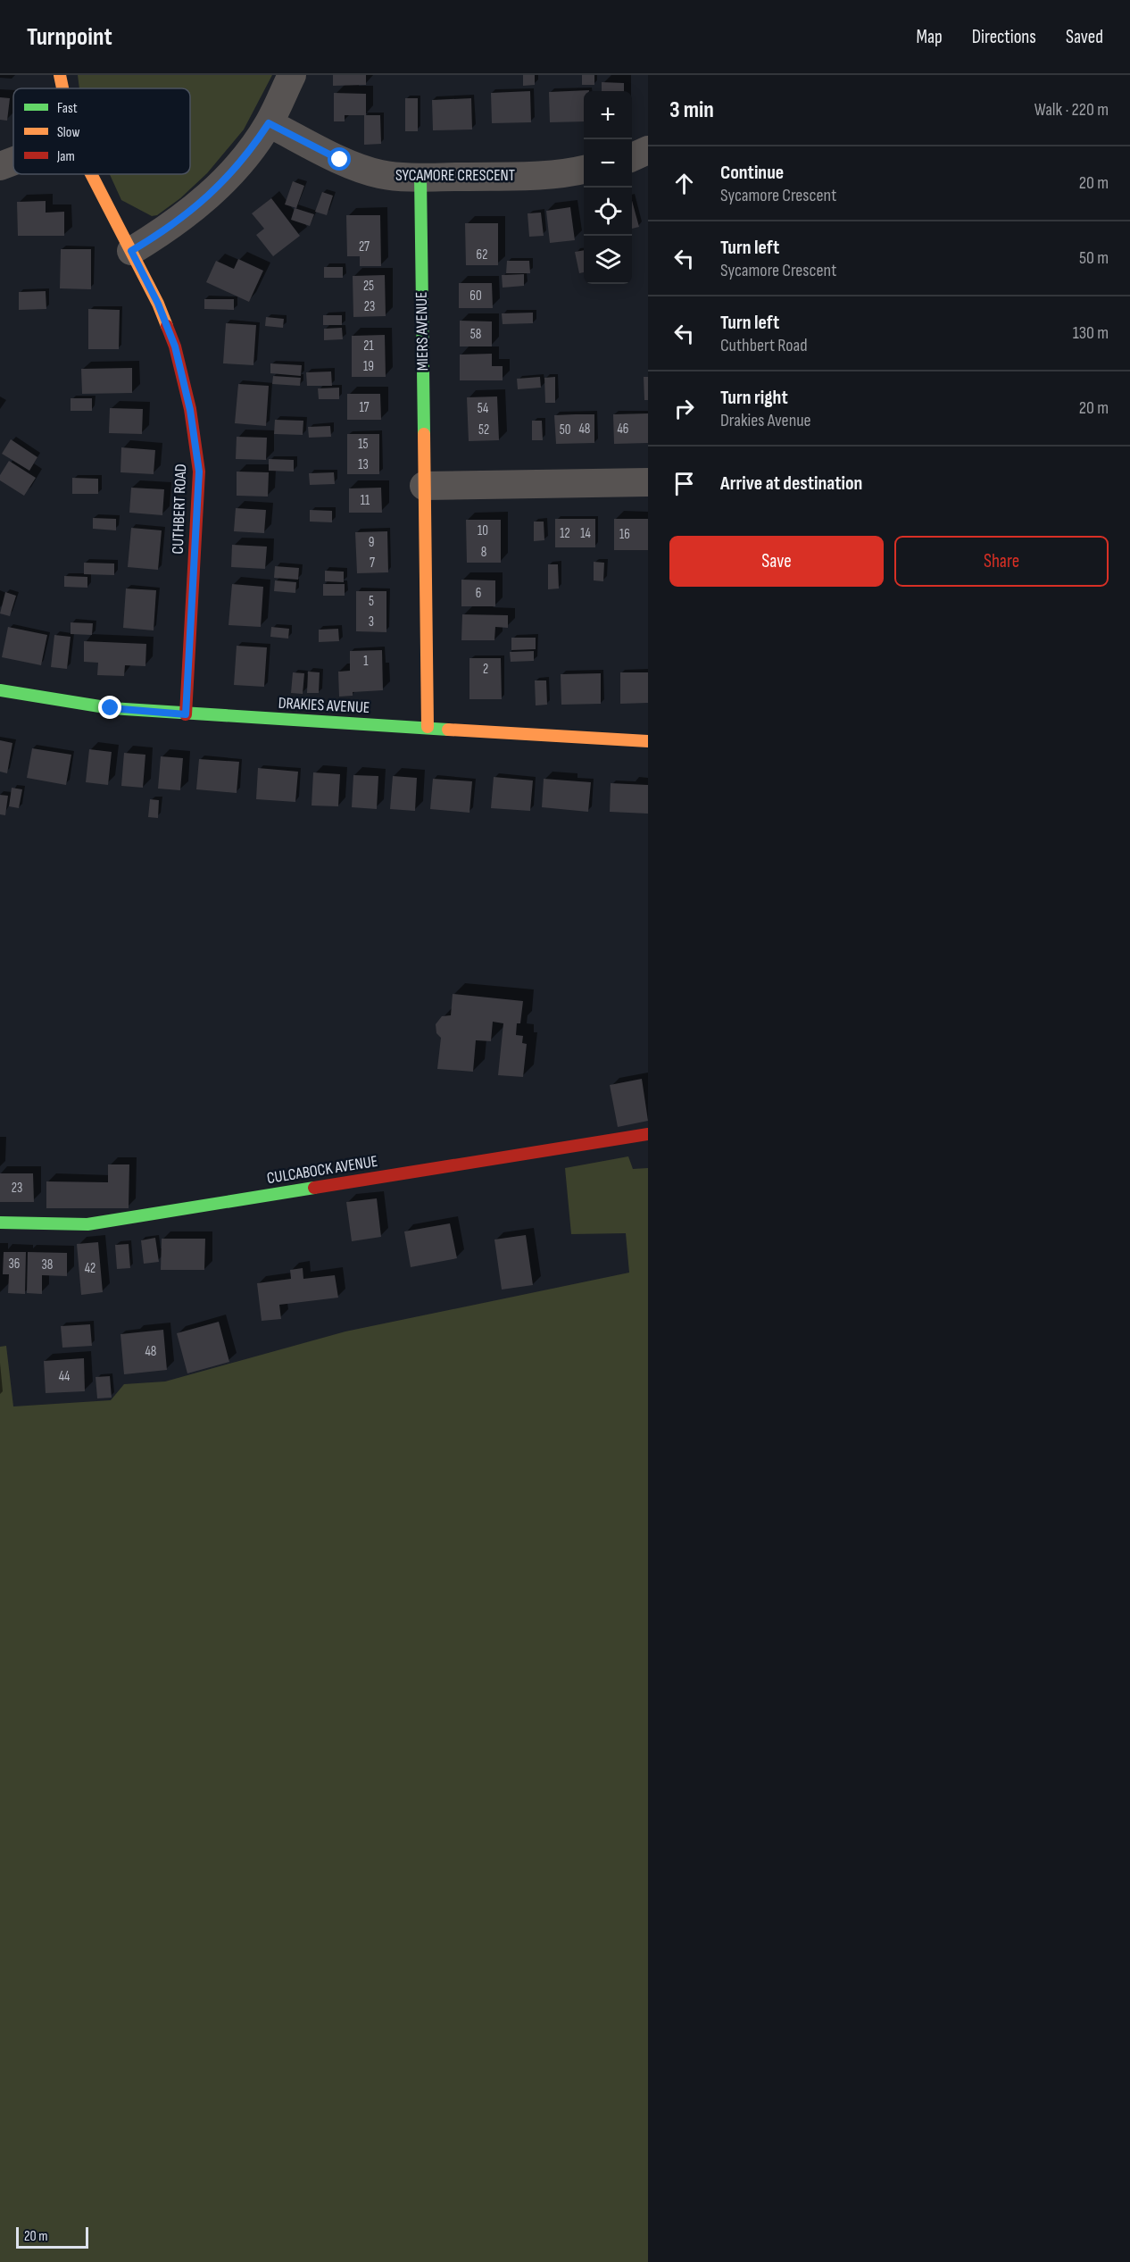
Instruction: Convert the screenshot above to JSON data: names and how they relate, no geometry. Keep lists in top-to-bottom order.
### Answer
{
  "streets": {
    "street": [
      "SYCAMORE CRESCENT",
      "MIERS AVENUE",
      "CUTHBERT ROAD",
      "DRAKIES AVENUE",
      "CULCABOCK AVENUE"
    ]
  },
  "crossings": [
    ["SYCAMORE CRESCENT", "MIERS AVENUE"],
    ["MIERS AVENUE", "DRAKIES AVENUE"],
    ["CUTHBERT ROAD", "DRAKIES AVENUE"]
  ],
  "house_numbers": [
    "27",
    "62",
    "25",
    "60",
    "23",
    "58",
    "21",
    "19",
    "17",
    "54",
    "48",
    "46",
    "52",
    "50",
    "15",
    "13",
    "11",
    "10",
    "12",
    "14",
    "16",
    "9",
    "8",
    "7",
    "6",
    "5",
    "3",
    "1",
    "2",
    "23",
    "36",
    "38",
    "42",
    "48",
    "44"
  ],
  "legend": ["Fast", "Slow", "Jam"],
  "scale_bar": "20 m",
  "page": {
    "header": "Turnpoint",
    "nav": ["Map", "Directions", "Saved"],
    "heading": ["3 min", "Walk · 220 m"],
    "map_buttons": ["+", "−"],
    "list": [
      ["Continue", "Sycamore Crescent", "20 m"],
      ["Turn left", "Sycamore Crescent", "50 m"],
      ["Turn left", "Cuthbert Road", "130 m"],
      ["Turn right", "Drakies Avenue", "20 m"],
      "Arrive at destination"
    ],
    "buttons": ["Save", "Share"],
    "scale": "20 m"
  }
}
